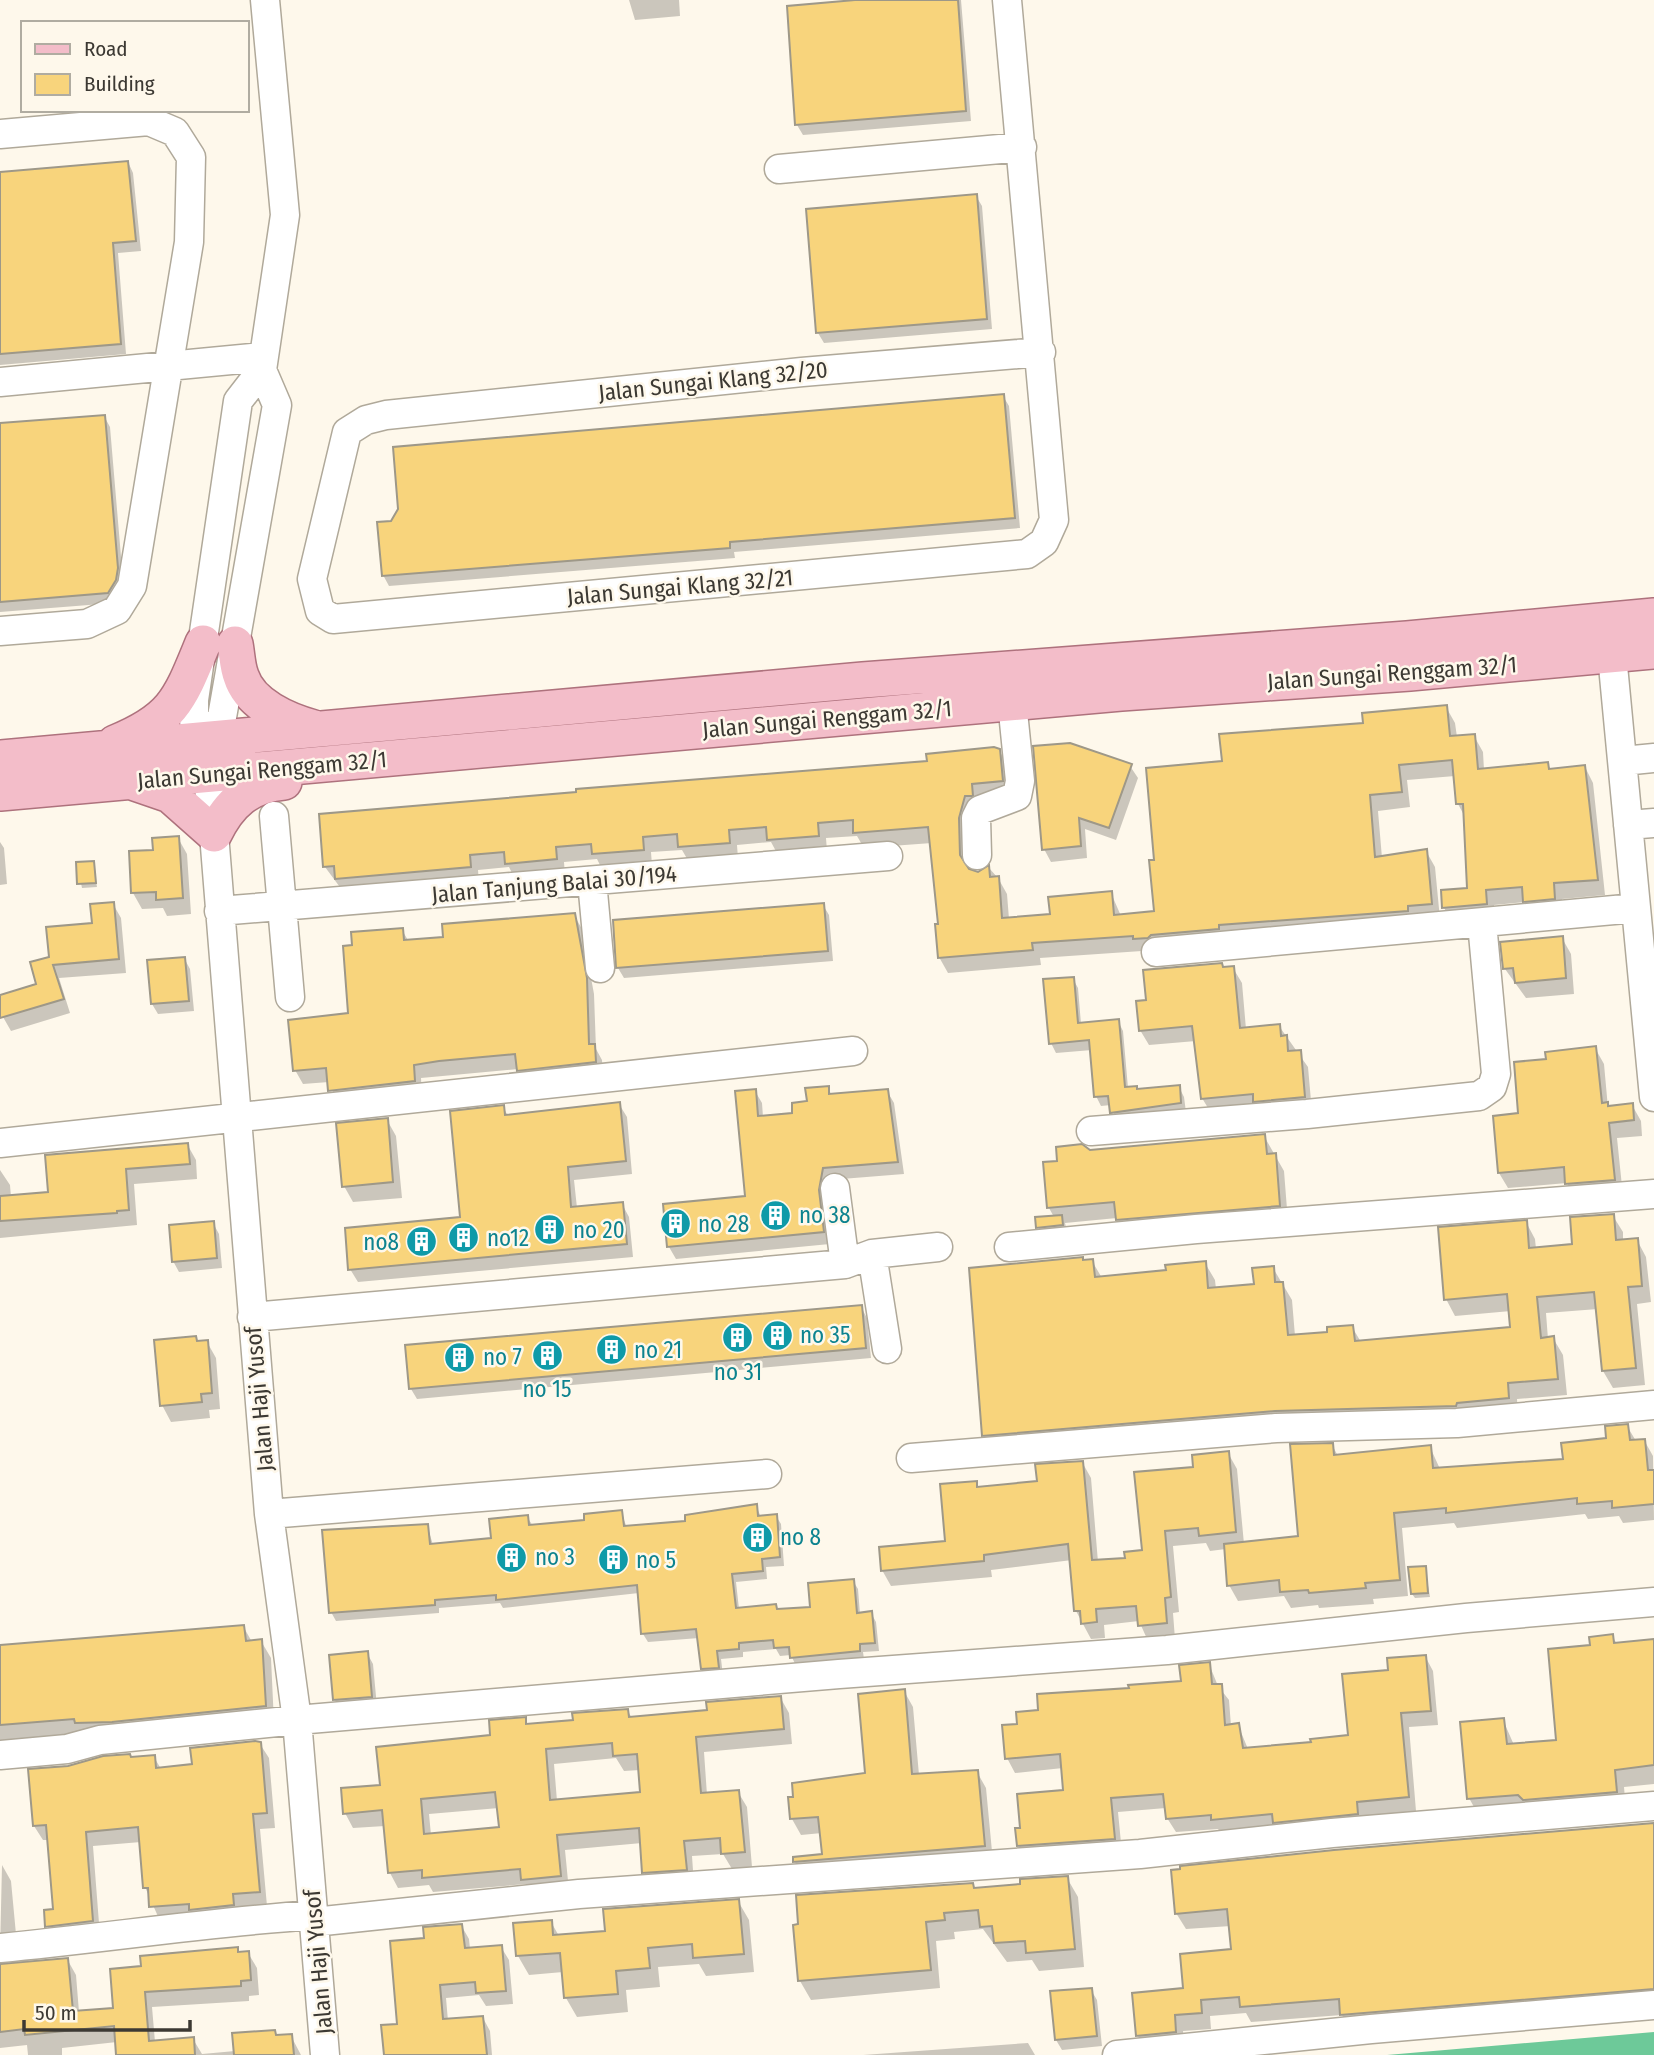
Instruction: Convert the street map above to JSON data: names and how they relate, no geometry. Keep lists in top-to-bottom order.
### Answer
{
  "streets": {
    "main road": ["Jalan Sungai Renggam 32/1"],
    "street": [
      "Jalan Sungai Klang 32/20",
      "Jalan Sungai Klang 32/21",
      "Jalan Tanjung Balai 30/194",
      "Jalan Haji Yusof"
    ]
  },
  "crossings": [
    ["Jalan Sungai Klang 32/20", "Jalan Sungai Klang 32/21"],
    ["Jalan Sungai Renggam 32/1", "Jalan Haji Yusof"],
    ["Jalan Tanjung Balai 30/194", "Jalan Haji Yusof"]
  ],
  "places": {
    "building": [
      "no 38",
      "no 28",
      "no 20",
      "no12",
      "no8",
      "no 35",
      "no 31",
      "no 21",
      "no 15",
      "no 7",
      "no 8",
      "no 3",
      "no 5"
    ]
  },
  "legend": ["Road", "Building"],
  "scale_bar": "50 m"
}
